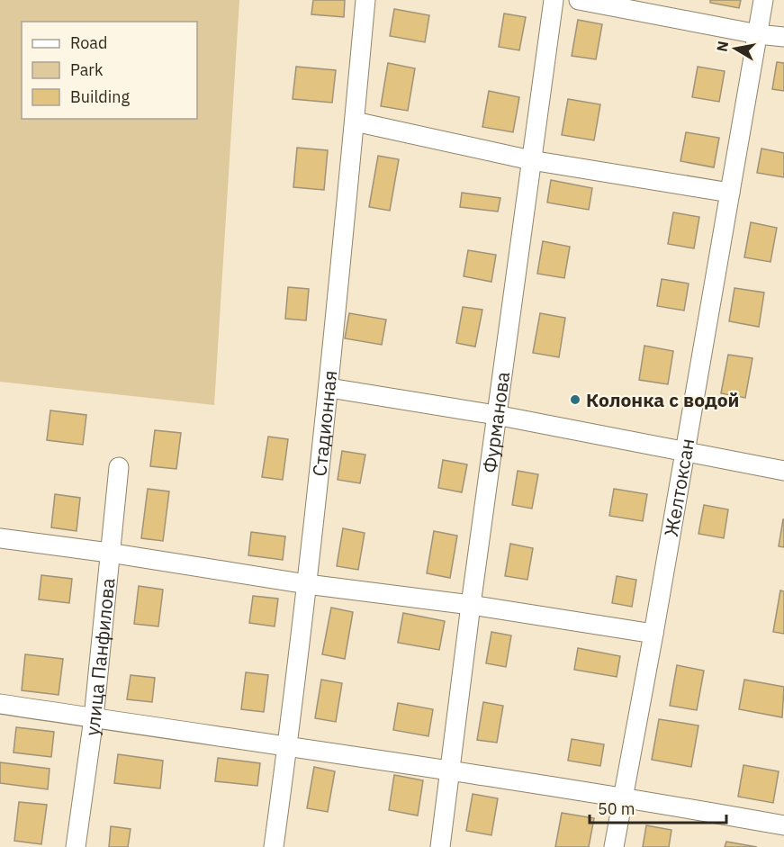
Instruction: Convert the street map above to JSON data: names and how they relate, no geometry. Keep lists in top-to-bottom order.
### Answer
{
  "streets": {
    "street": [
      "Фурманова",
      "Стадионная",
      "Желтоксан",
      "улица Панфилова"
    ]
  },
  "places": ["Колонка с водой"],
  "legend": ["Road", "Park", "Building"],
  "scale_bar": "50 m",
  "north": "left"
}
